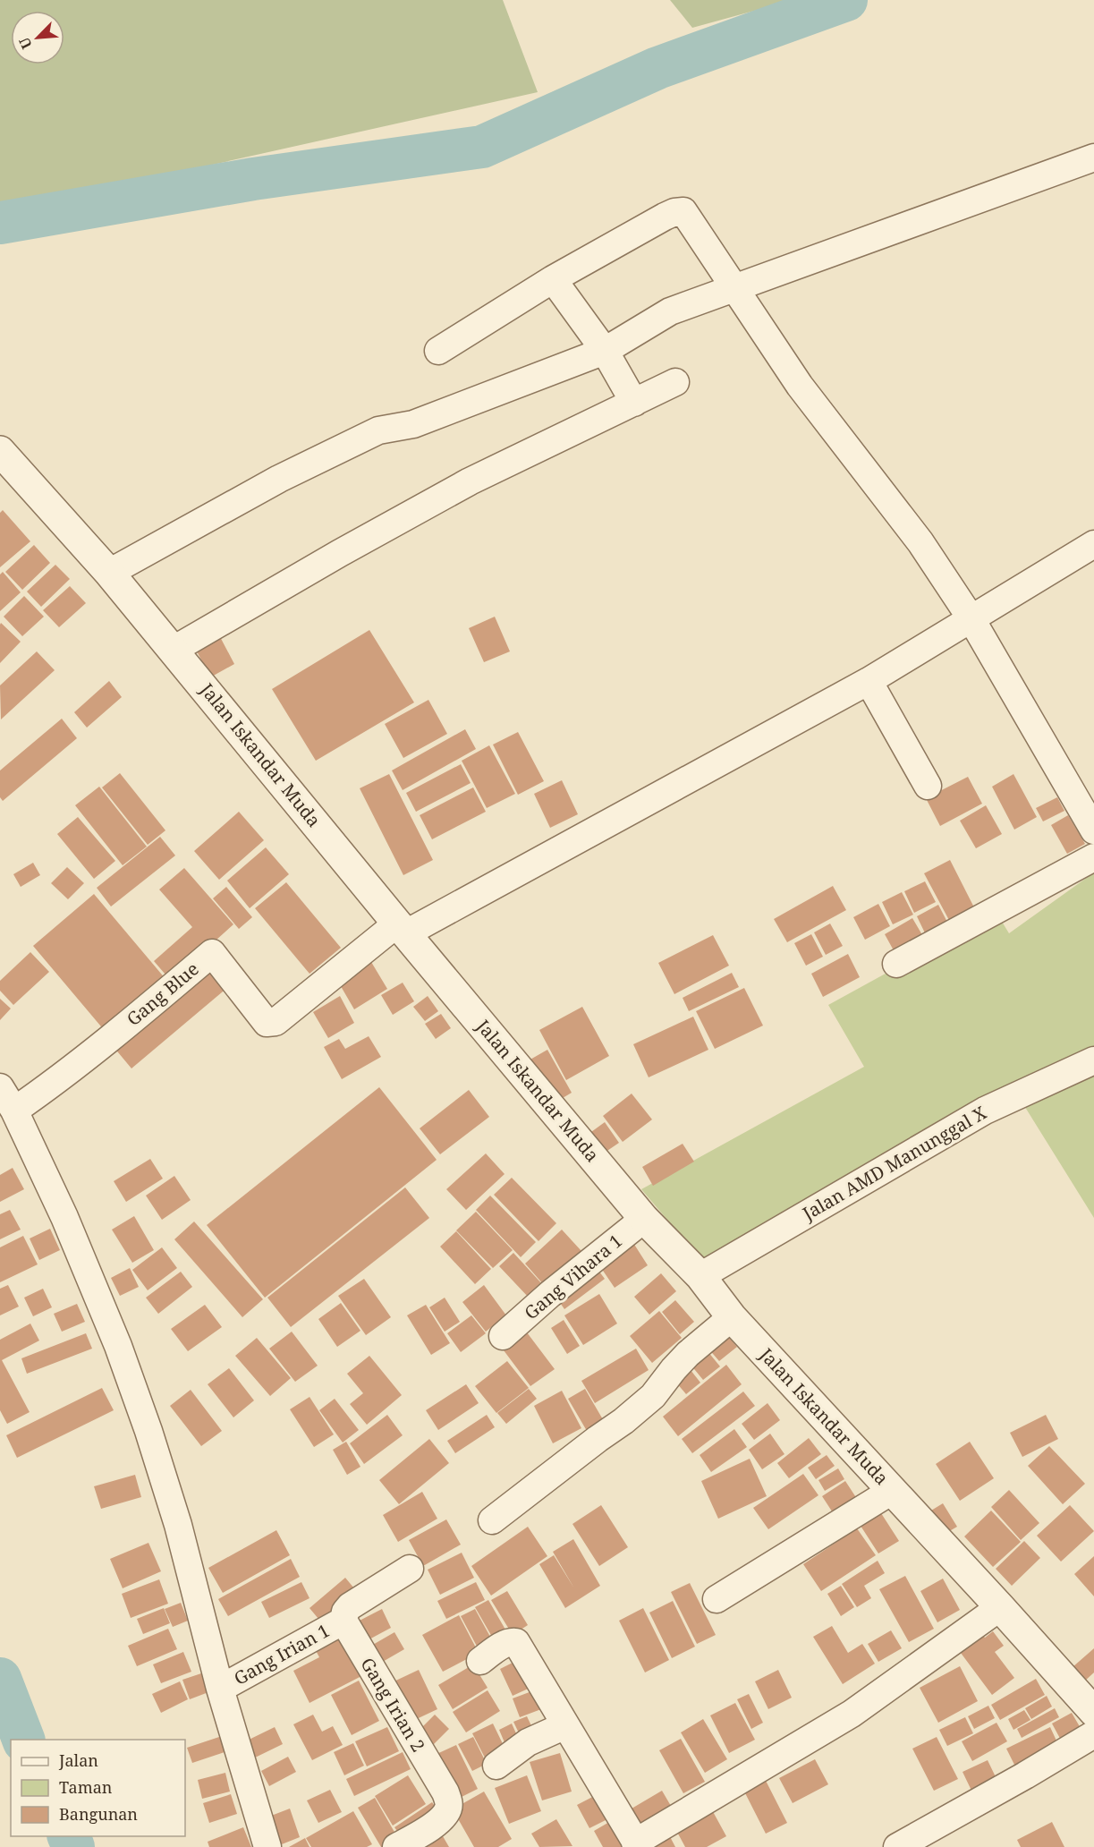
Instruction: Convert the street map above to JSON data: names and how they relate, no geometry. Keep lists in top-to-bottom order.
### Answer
{
  "streets": {
    "street": [
      "Jalan Iskandar Muda",
      "Gang Blue",
      "Jalan AMD Manunggal X",
      "Gang Vihara 1",
      "Gang Irian 1",
      "Gang Irian 2"
    ]
  },
  "crossings": [
    ["Jalan Iskandar Muda", "Gang Blue"],
    ["Jalan Iskandar Muda", "Jalan AMD Manunggal X"],
    ["Jalan Iskandar Muda", "Gang Vihara 1"],
    ["Gang Irian 1", "Gang Irian 2"]
  ],
  "legend": ["Jalan", "Taman", "Bangunan"],
  "north": "bottom left"
}
